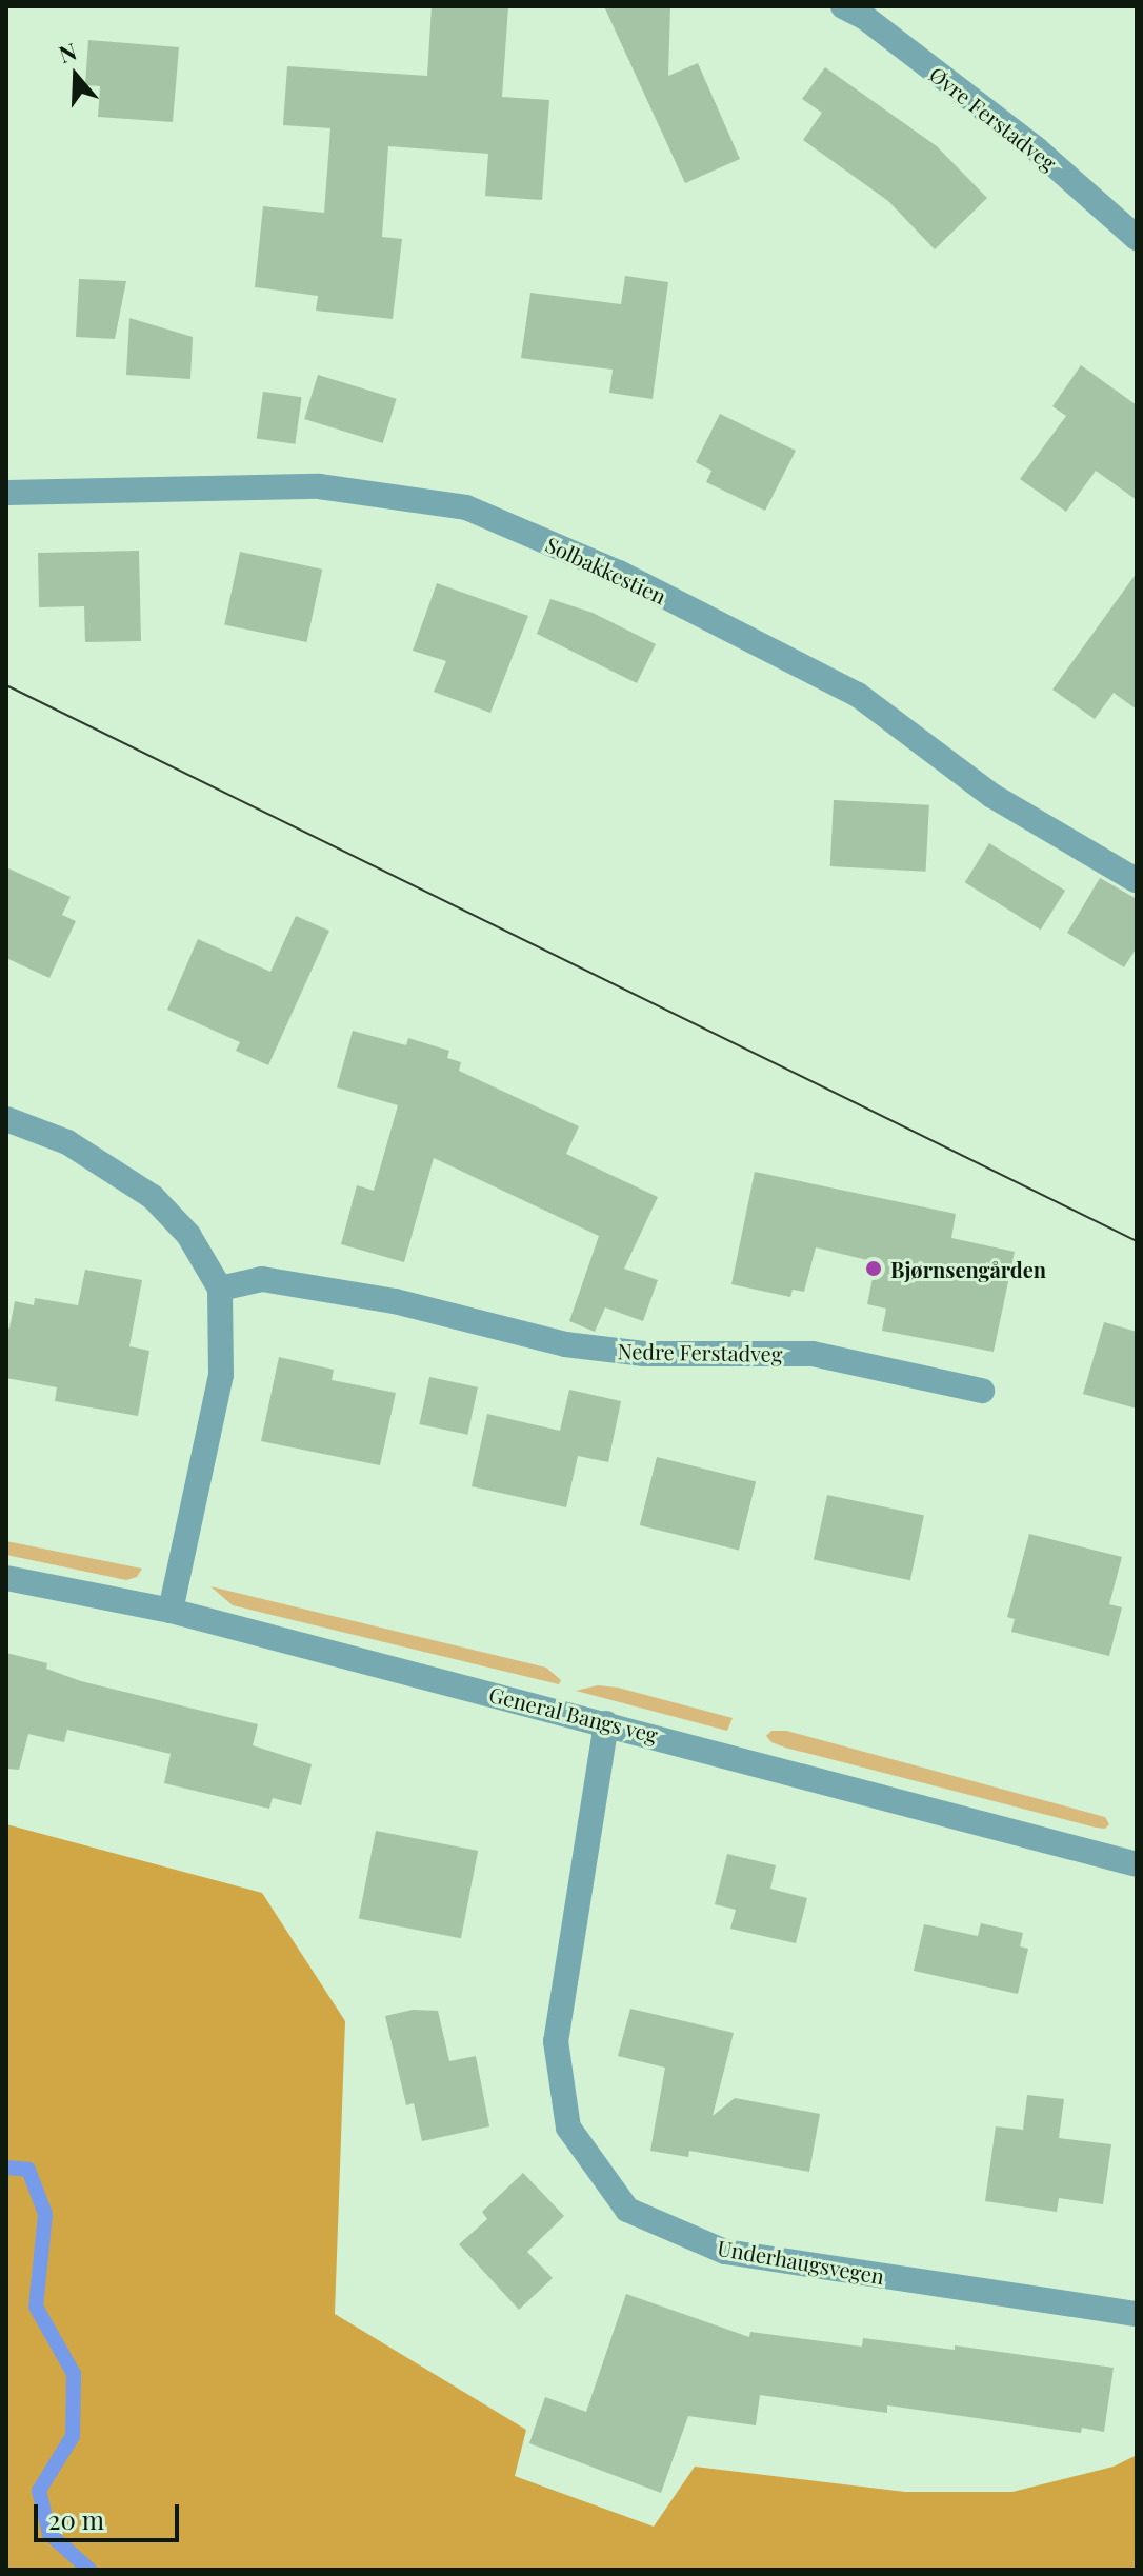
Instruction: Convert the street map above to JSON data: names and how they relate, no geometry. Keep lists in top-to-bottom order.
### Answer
{
  "streets": {
    "street": [
      "Øvre Ferstadveg",
      "Solbakkestien",
      "Nedre Ferstadveg",
      "General Bangs veg",
      "Underhaugsvegen"
    ]
  },
  "crossings": [
    ["General Bangs veg", "Underhaugsvegen"]
  ],
  "places": ["Bjørnsengården"],
  "scale_bar": "20 m",
  "north": "top"
}
